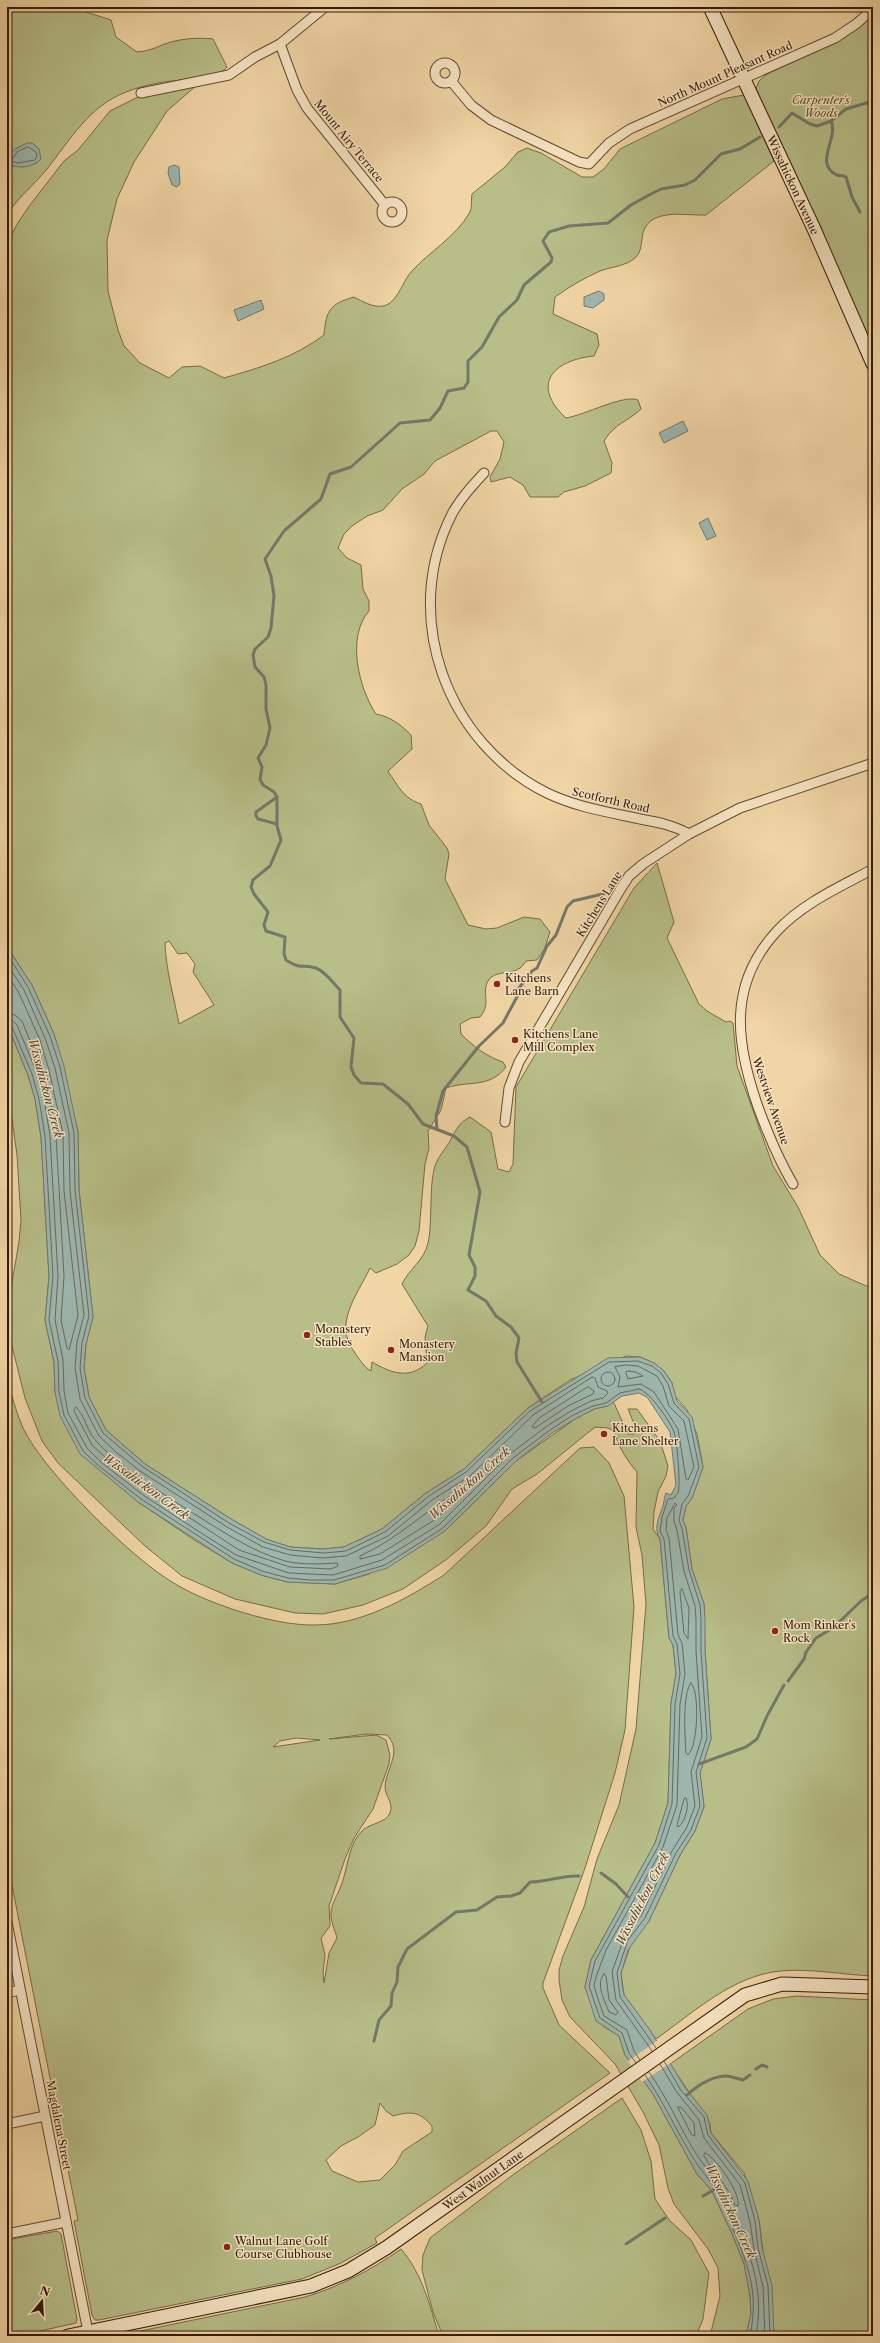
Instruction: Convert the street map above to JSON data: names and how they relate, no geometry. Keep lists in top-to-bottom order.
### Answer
{
  "streets": {
    "street": [
      "North Mount Pleasant Road",
      "Mount Airy Terrace",
      "Wissahickon Avenue",
      "Scotforth Road",
      "Kitchens Lane",
      "Westview Avenue",
      "Magdalena Street",
      "West Walnut Lane"
    ]
  },
  "crossings": [
    ["North Mount Pleasant Road", "Wissahickon Avenue"],
    ["Scotforth Road", "Kitchens Lane"],
    ["Magdalena Street", "West Walnut Lane"]
  ],
  "water": ["Wissahickon Creek"],
  "parks": ["Carpenter's Woods"],
  "places": [
    "Kitchens Lane Barn",
    "Kitchens Lane Mill Complex",
    "Monastery Stables",
    "Monastery Mansion",
    "Kitchens Lane Shelter",
    "Mom Rinker's Rock",
    "Walnut Lane Golf Course Clubhouse"
  ],
  "north": "top"
}
